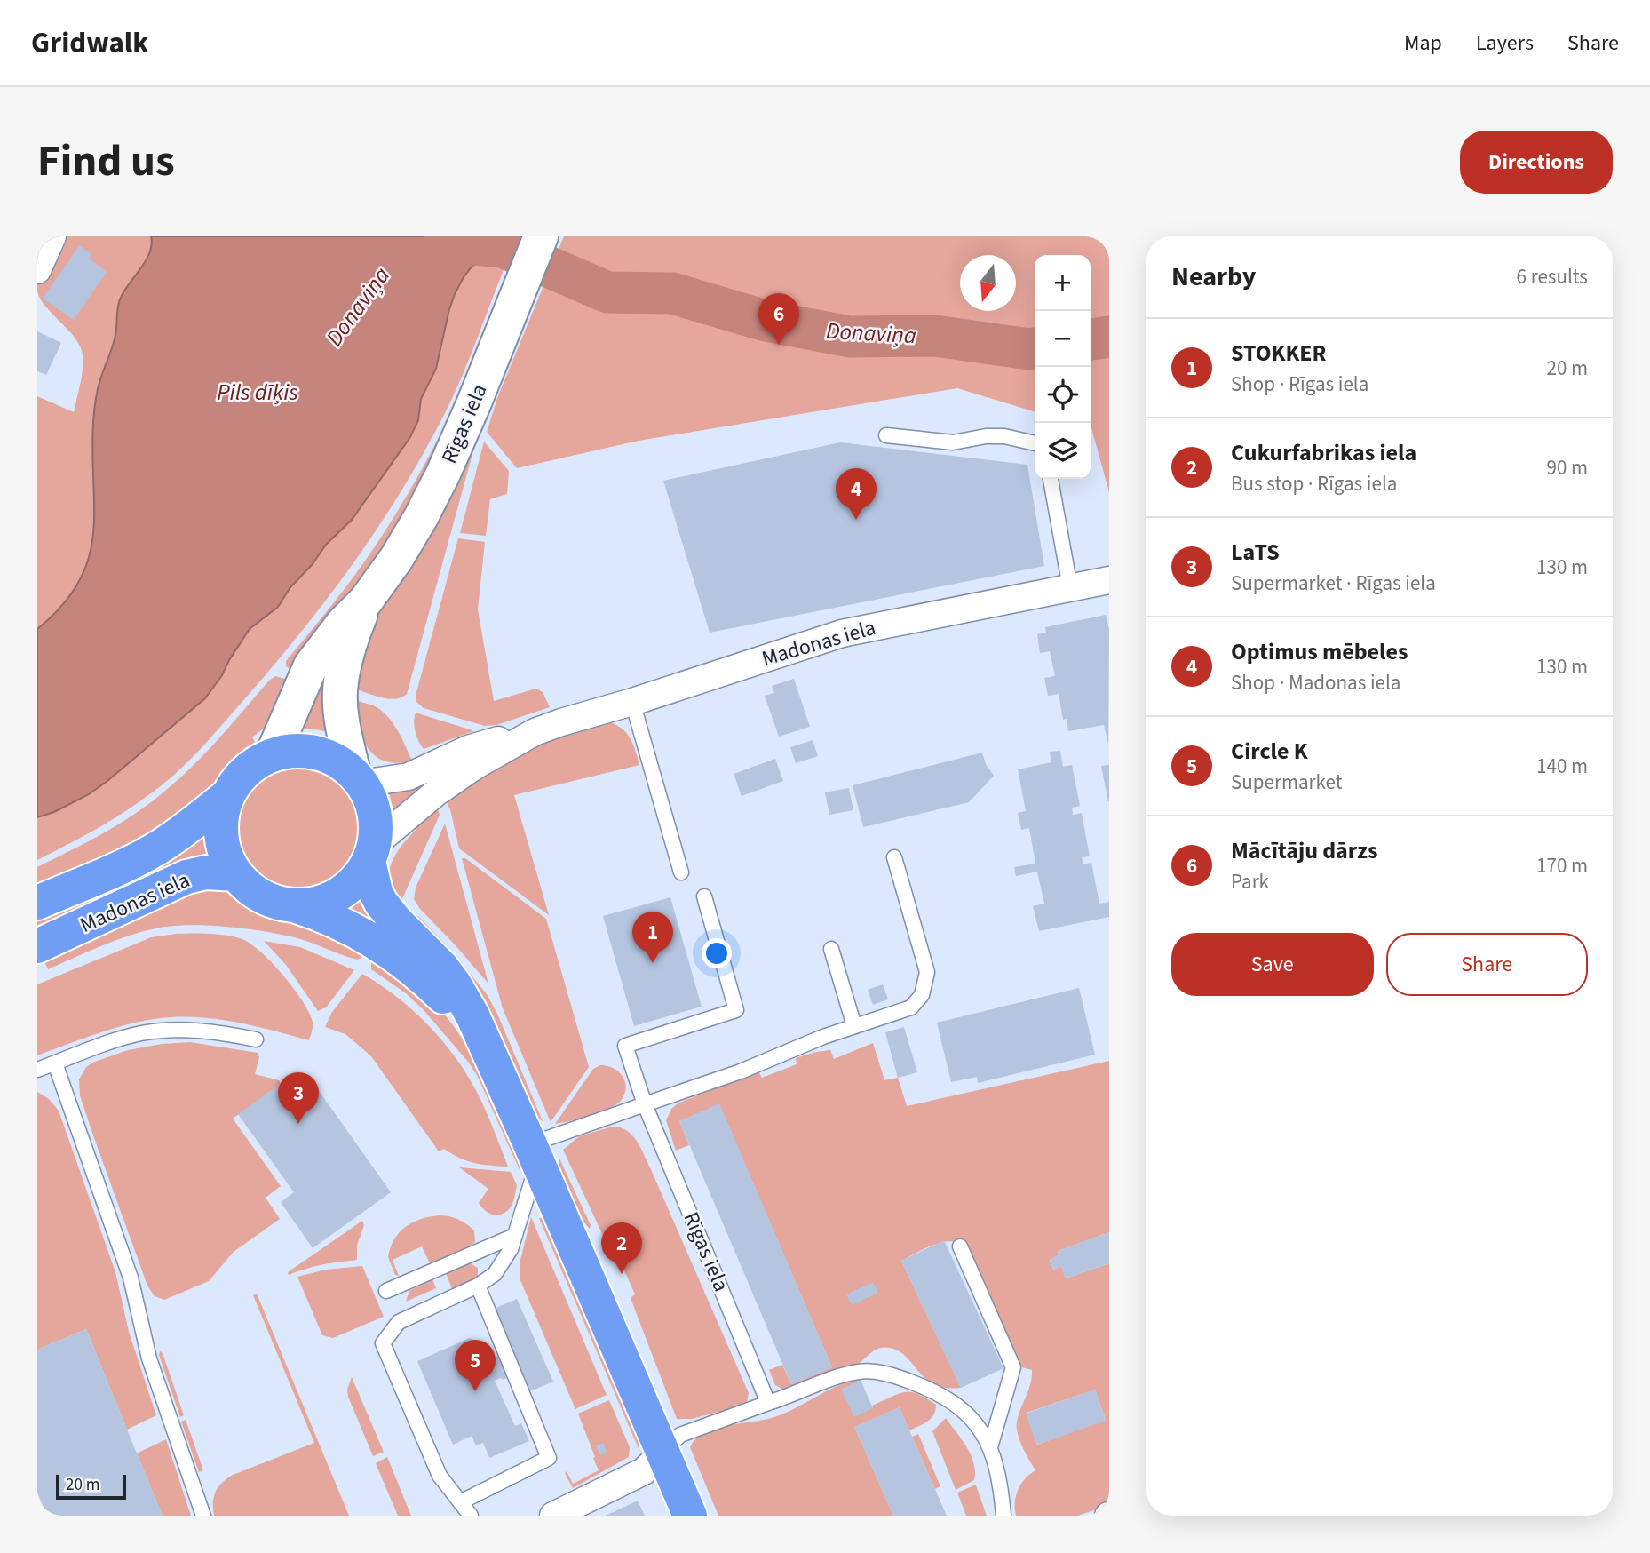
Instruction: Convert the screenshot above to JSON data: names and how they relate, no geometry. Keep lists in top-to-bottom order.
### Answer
{
  "streets": {
    "highway": ["Madonas iela"],
    "main road": ["Rīgas iela"]
  },
  "crossings": [
    ["Rīgas iela", "Madonas iela"]
  ],
  "water": ["Donaviņa", "Pils dīķis"],
  "scale_bar": "20 m",
  "north": "bottom",
  "page": {
    "header": "Gridwalk",
    "nav": ["Map", "Layers", "Share"],
    "title": "Find us",
    "buttons": [
      "Directions",
      ["Save", "Share"]
    ],
    "heading": ["Nearby", "6 results"],
    "map_buttons": ["+", "−"],
    "pins": [
      "6",
      "4",
      "1",
      "3",
      "2",
      "5"
    ],
    "list": [
      {
        "mark": "1",
        "name": "STOKKER",
        "note": "Shop · Rīgas iela",
        "value": "20 m"
      },
      {
        "mark": "2",
        "name": "Cukurfabrikas iela",
        "note": "Bus stop · Rīgas iela",
        "value": "90 m"
      },
      {
        "mark": "3",
        "name": "LaTS",
        "note": "Supermarket · Rīgas iela",
        "value": "130 m"
      },
      {
        "mark": "4",
        "name": "Optimus mēbeles",
        "note": "Shop · Madonas iela",
        "value": "130 m"
      },
      {
        "mark": "5",
        "name": "Circle K",
        "note": "Supermarket",
        "value": "140 m"
      },
      {
        "mark": "6",
        "name": "Mācītāju dārzs",
        "note": "Park",
        "value": "170 m"
      }
    ],
    "scale": "20 m"
  }
}
